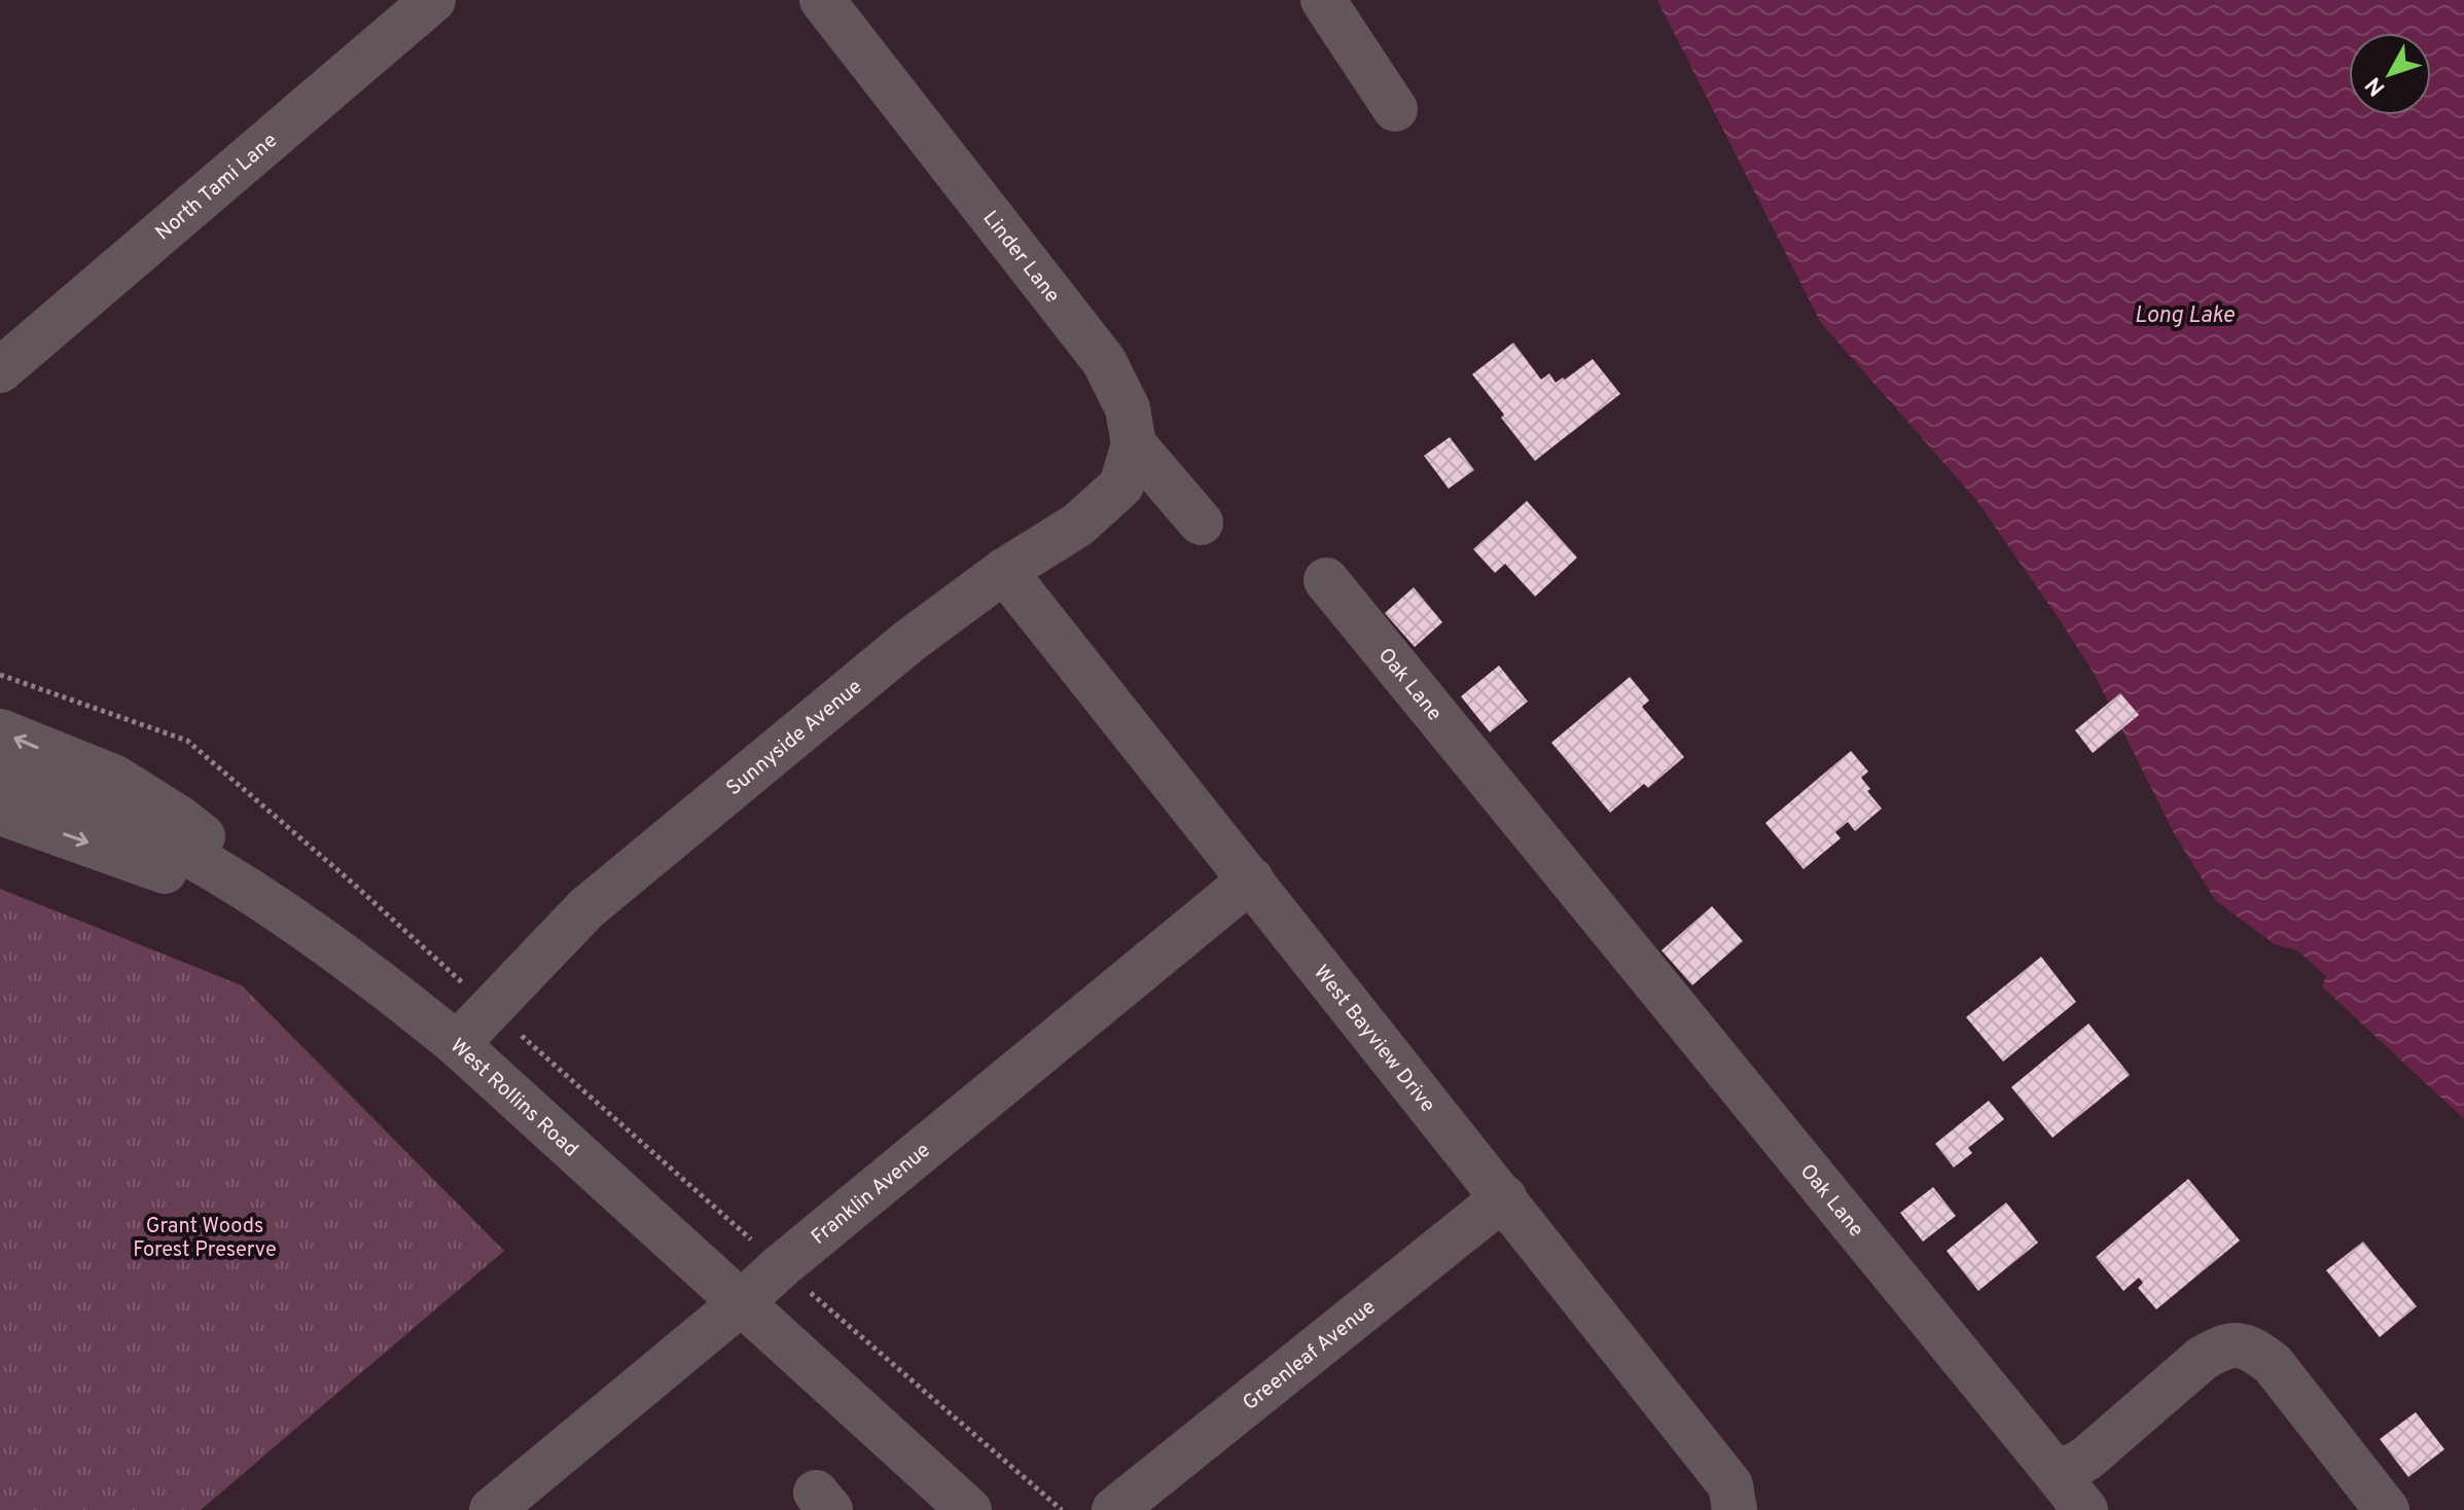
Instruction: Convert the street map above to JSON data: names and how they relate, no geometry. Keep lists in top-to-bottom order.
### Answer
{
  "streets": {
    "street": [
      "North Tami Lane",
      "Linder Lane",
      "Oak Lane",
      "Sunnyside Avenue",
      "West Bayview Drive",
      "West Rollins Road",
      "Franklin Avenue",
      "Greenleaf Avenue"
    ]
  },
  "crossings": [
    ["Linder Lane", "Sunnyside Avenue"],
    ["Sunnyside Avenue", "West Bayview Drive"],
    ["Sunnyside Avenue", "West Rollins Road"],
    ["West Bayview Drive", "Franklin Avenue"],
    ["West Bayview Drive", "Greenleaf Avenue"],
    ["West Rollins Road", "Franklin Avenue"]
  ],
  "water": ["Long Lake"],
  "parks": ["Grant Woods Forest Preserve"],
  "north": "bottom left"
}
